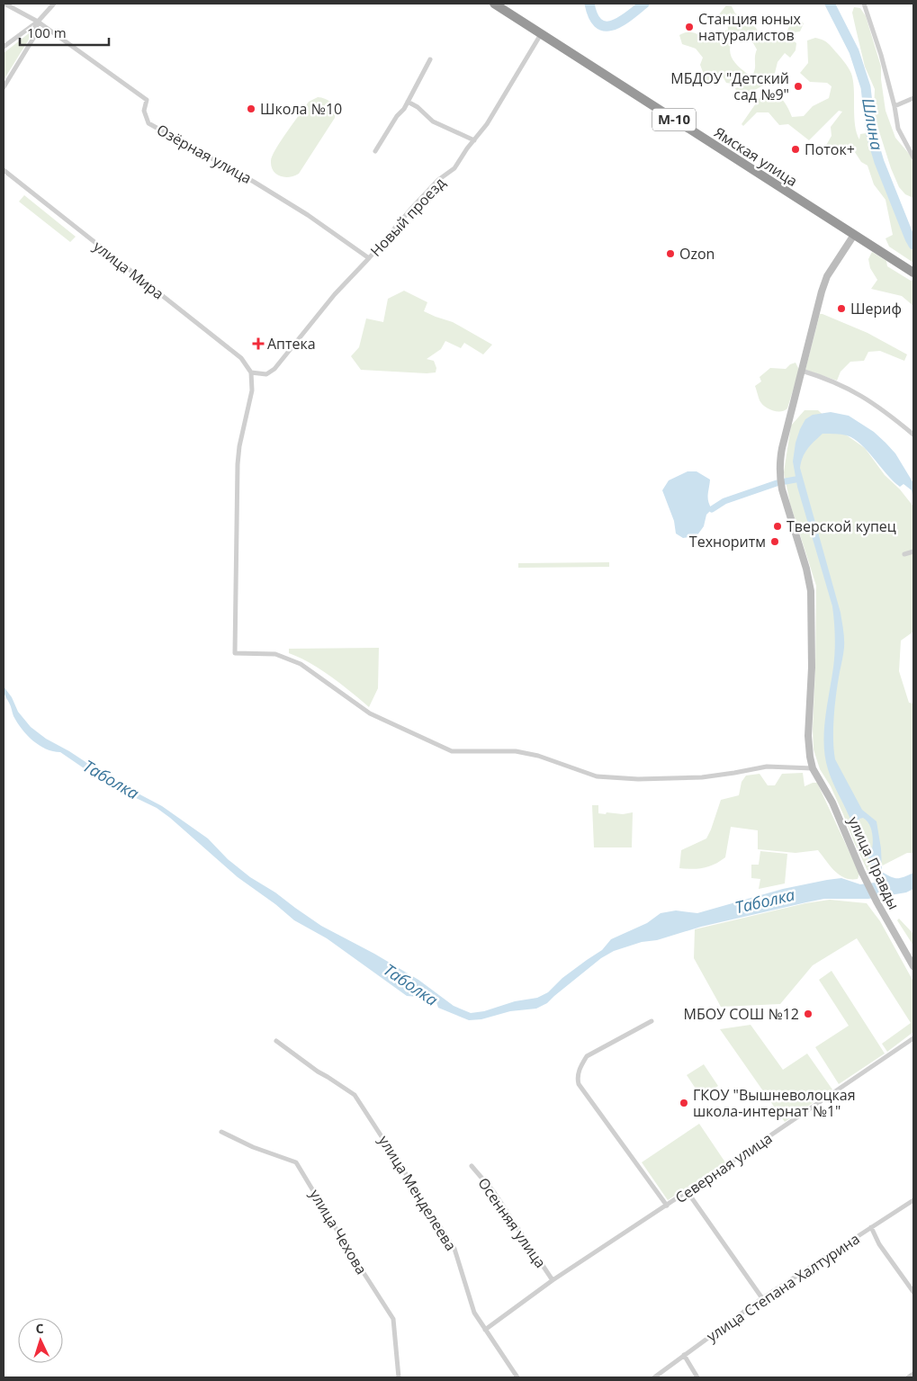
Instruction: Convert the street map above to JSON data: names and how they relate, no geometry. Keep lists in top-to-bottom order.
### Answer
{
  "streets": {
    "highway": ["М-10", "Ямская улица"],
    "street": [
      "Озёрная улица",
      "Новый проезд",
      "улица Мира",
      "улица Правды",
      "Северная улица",
      "улица Менделеева",
      "Осенняя улица",
      "улица Чехова",
      "улица Степана Халтурина"
    ]
  },
  "crossings": [
    ["Озёрная улица", "Новый проезд"],
    ["Ямская улица", "Новый проезд"],
    ["Ямская улица", "улица Правды"],
    ["Новый проезд", "улица Мира"],
    ["Северная улица", "улица Менделеева"],
    ["Северная улица", "Осенняя улица"]
  ],
  "water": ["Шлина", "Таболка"],
  "places": {
    "other": [
      "Станция юных натуралистов",
      "МБДОУ \"Детский сад №9\"",
      "Школа №10",
      "Поток+",
      "Ozon",
      "Шериф",
      "Тверской купец",
      "Техноритм",
      "МБОУ СОШ №12",
      "ГКОУ \"Вышневолоцкая школа-интернат №1\""
    ],
    "health": ["Аптека"]
  },
  "scale_bar": "100 m",
  "north": "top"
}
